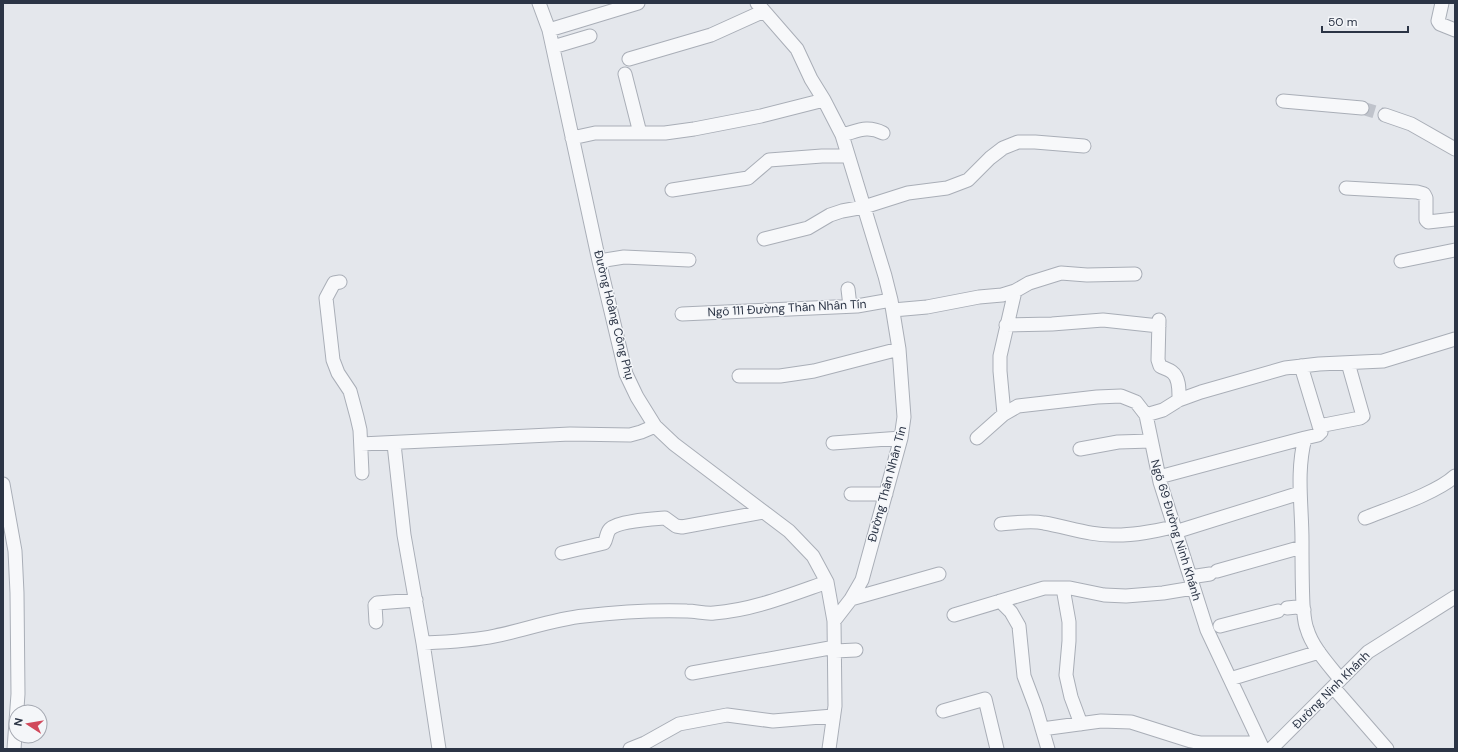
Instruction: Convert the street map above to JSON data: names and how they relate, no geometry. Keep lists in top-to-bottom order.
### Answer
{
  "streets": {
    "street": [
      "Ngõ 111 Đường Thân Nhân Tín",
      "Đường Hoàng Công Phụ",
      "Đường Thân Nhân Tín",
      "Ngõ 69 Đường Ninh Khánh",
      "Đường Ninh Khánh"
    ]
  },
  "crossings": [
    ["Ngõ 111 Đường Thân Nhân Tín", "Đường Thân Nhân Tín"],
    ["Đường Hoàng Công Phụ", "Đường Thân Nhân Tín"],
    ["Ngõ 69 Đường Ninh Khánh", "Đường Ninh Khánh"]
  ],
  "scale_bar": "50 m",
  "north": "left"
}
